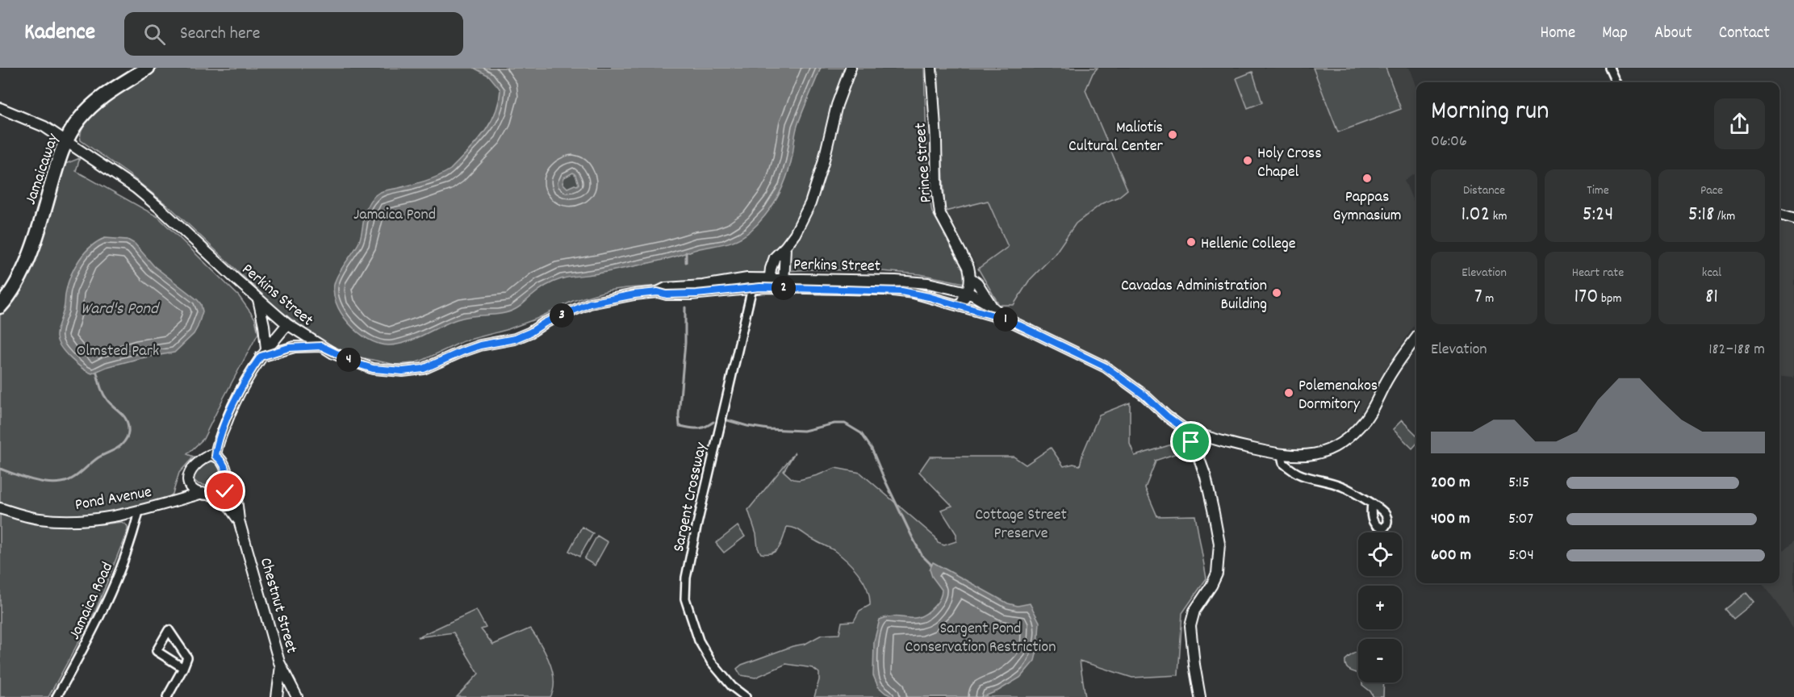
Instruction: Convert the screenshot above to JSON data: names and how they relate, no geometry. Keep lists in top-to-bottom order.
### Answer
{
  "streets": {
    "highway": ["Jamaicaway"],
    "main road": [
      "Prince Street",
      "Perkins Street",
      "Pond Avenue",
      "Chestnut Street"
    ],
    "street": ["Sargent Crossway", "Jamaica Road"]
  },
  "crossings": [
    ["Prince Street", "Perkins Street"],
    ["Jamaicaway", "Perkins Street"],
    ["Perkins Street", "Sargent Crossway"],
    ["Pond Avenue", "Jamaica Road"],
    ["Pond Avenue", "Chestnut Street"]
  ],
  "water": ["Ward's Pond"],
  "parks": [
    "Jamaica Pond",
    "Olmsted Park",
    "Cottage Street Preserve",
    "Sargent Pond Conservation Restriction"
  ],
  "places": [
    "Maliotis Cultural Center",
    "Holy Cross Chapel",
    "Pappas Gymnasium",
    "Hellenic College",
    "Cavadas Administration Building",
    "Polemenakos Dormitory"
  ],
  "page": {
    "header": "Kadence",
    "search": "Search here",
    "nav": [
      "Home",
      "Map",
      "About",
      "Contact"
    ],
    "heading": ["Morning run", "06:06"],
    "stats": [
      ["Distance", "1.02 km"],
      ["Time", "5:24"],
      ["Pace", "5:18 /km"],
      ["Elevation", "7 m"],
      ["Heart rate", "170 bpm"],
      ["kcal", "81"]
    ],
    "pins": [
      "2",
      "3",
      "1",
      "4"
    ],
    "chart": ["Elevation", "182–188 m"],
    "list": [
      {
        "name": "200 m",
        "note": "5:15"
      },
      {
        "name": "400 m",
        "note": "5:07"
      },
      {
        "name": "600 m",
        "note": "5:04"
      }
    ],
    "map_buttons": ["+", "−"]
  }
}
